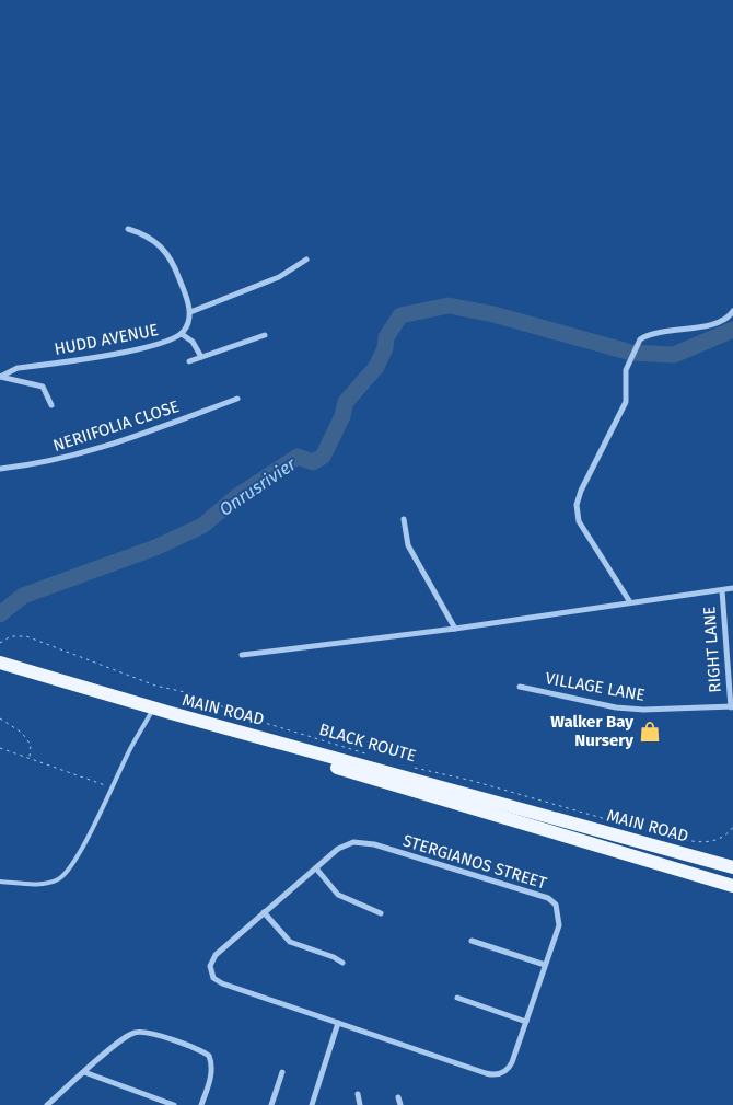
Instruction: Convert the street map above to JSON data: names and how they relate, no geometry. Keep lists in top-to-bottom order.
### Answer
{
  "streets": {
    "main road": ["MAIN ROAD"],
    "street": [
      "HUDD AVENUE",
      "NERIIFOLIA CLOSE",
      "RIGHT LANE",
      "VILLAGE LANE",
      "STERGIANOS STREET"
    ],
    "path": ["BLACK ROUTE"]
  },
  "crossings": [
    ["RIGHT LANE", "VILLAGE LANE"]
  ],
  "water": ["Onrusrivier"],
  "places": {
    "shop": ["Walker Bay Nursery"]
  }
}
